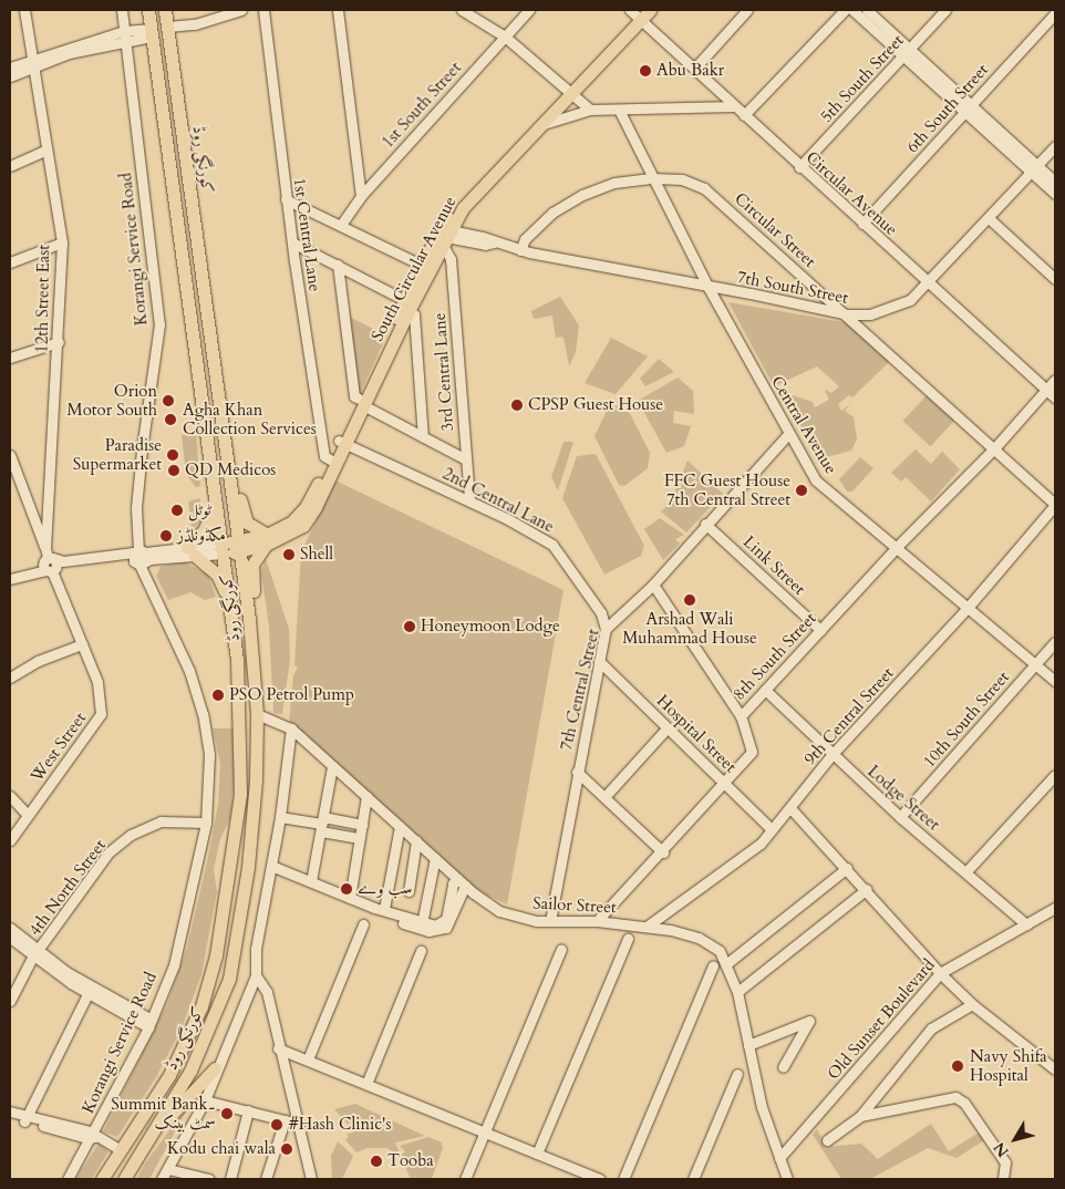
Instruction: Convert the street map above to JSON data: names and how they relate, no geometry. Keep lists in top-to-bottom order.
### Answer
{
  "streets": {
    "main road": ["کورنگی روڈ", "South Circular Avenue"],
    "street": [
      "5th South Street",
      "1st South Street",
      "6th South Street",
      "Circular Avenue",
      "Circular Street",
      "1st Central Lane",
      "Korangi Service Road",
      "7th South Street",
      "12th Street East",
      "3rd Central Lane",
      "Central Avenue",
      "2nd Central Lane",
      "Link Street",
      "8th South Street",
      "7th Central Street",
      "9th Central Street",
      "10th South Street",
      "Hospital Street",
      "West Street",
      "Lodge Street",
      "4th North Street",
      "Sailor Street",
      "Old Sunset Boulevard"
    ]
  },
  "crossings": [
    ["5th South Street", "Circular Avenue"],
    ["6th South Street", "Circular Avenue"],
    ["کورنگی روڈ", "South Circular Avenue"],
    ["کورنگی روڈ", "Sailor Street"],
    ["Circular Avenue", "South Circular Avenue"],
    ["Circular Avenue", "7th South Street"],
    ["Circular Avenue", "8th South Street"],
    ["Circular Street", "7th South Street"],
    ["Circular Street", "Central Avenue"],
    ["Circular Street", "8th South Street"],
    ["Circular Street", "9th Central Street"],
    ["1st Central Lane", "South Circular Avenue"],
    ["Korangi Service Road", "4th North Street"],
    ["South Circular Avenue", "7th South Street"],
    ["South Circular Avenue", "3rd Central Lane"],
    ["South Circular Avenue", "2nd Central Lane"],
    ["7th South Street", "3rd Central Lane"],
    ["7th South Street", "Central Avenue"],
    ["12th Street East", "West Street"],
    ["3rd Central Lane", "2nd Central Lane"],
    ["Central Avenue", "8th South Street"],
    ["Central Avenue", "7th Central Street"],
    ["Central Avenue", "9th Central Street"],
    ["Central Avenue", "10th South Street"],
    ["2nd Central Lane", "7th Central Street"],
    ["Link Street", "8th South Street"],
    ["Link Street", "7th Central Street"],
    ["8th South Street", "Hospital Street"],
    ["8th South Street", "Lodge Street"],
    ["8th South Street", "Sailor Street"],
    ["7th Central Street", "Hospital Street"],
    ["7th Central Street", "Sailor Street"],
    ["9th Central Street", "Hospital Street"],
    ["9th Central Street", "Lodge Street"],
    ["9th Central Street", "Sailor Street"],
    ["10th South Street", "Lodge Street"],
    ["Lodge Street", "Old Sunset Boulevard"],
    ["Sailor Street", "Old Sunset Boulevard"]
  ],
  "places": [
    "Abu Bakr",
    "Orion Motor South",
    "CPSP Guest House",
    "Agha Khan Collection Services",
    "Paradise Supermarket",
    "QD Medicos",
    "FFC Guest House 7th Central Street",
    "ٹوٹل",
    "مکڈونلڈز",
    "Shell",
    "Arshad Wali Muhammad House",
    "Honeymoon Lodge",
    "PSO Petrol Pump",
    "سب وے",
    "Navy Shifa Hospital",
    "Summit Bank۔ سمٹ بینک",
    "#Hash Clinic's",
    "Kodu chai wala",
    "Tooba"
  ],
  "north": "bottom left"
}
